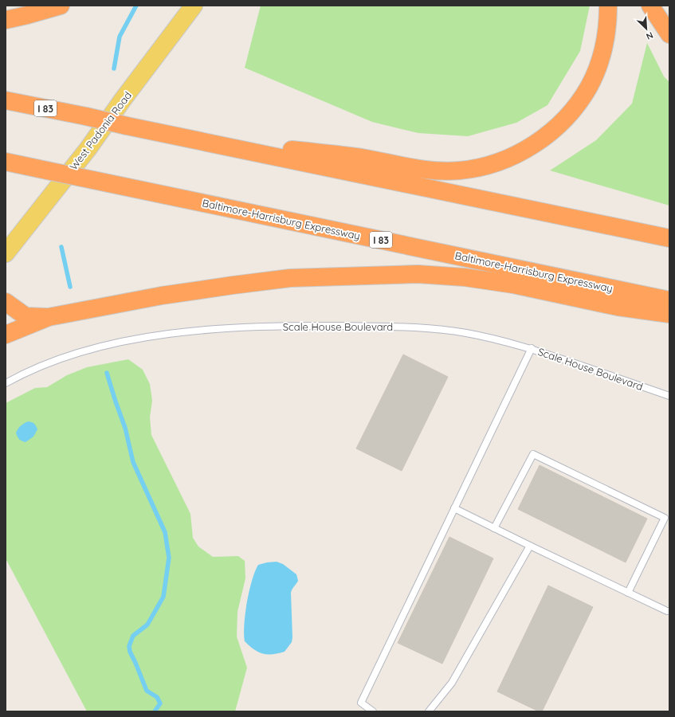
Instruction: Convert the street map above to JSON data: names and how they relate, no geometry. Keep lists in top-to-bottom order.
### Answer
{
  "streets": {
    "highway": ["I 83", "Baltimore-Harrisburg Expressway"],
    "main road": ["West Padonia Road"],
    "lane": ["Scale House Boulevard"]
  },
  "north": "bottom right"
}
